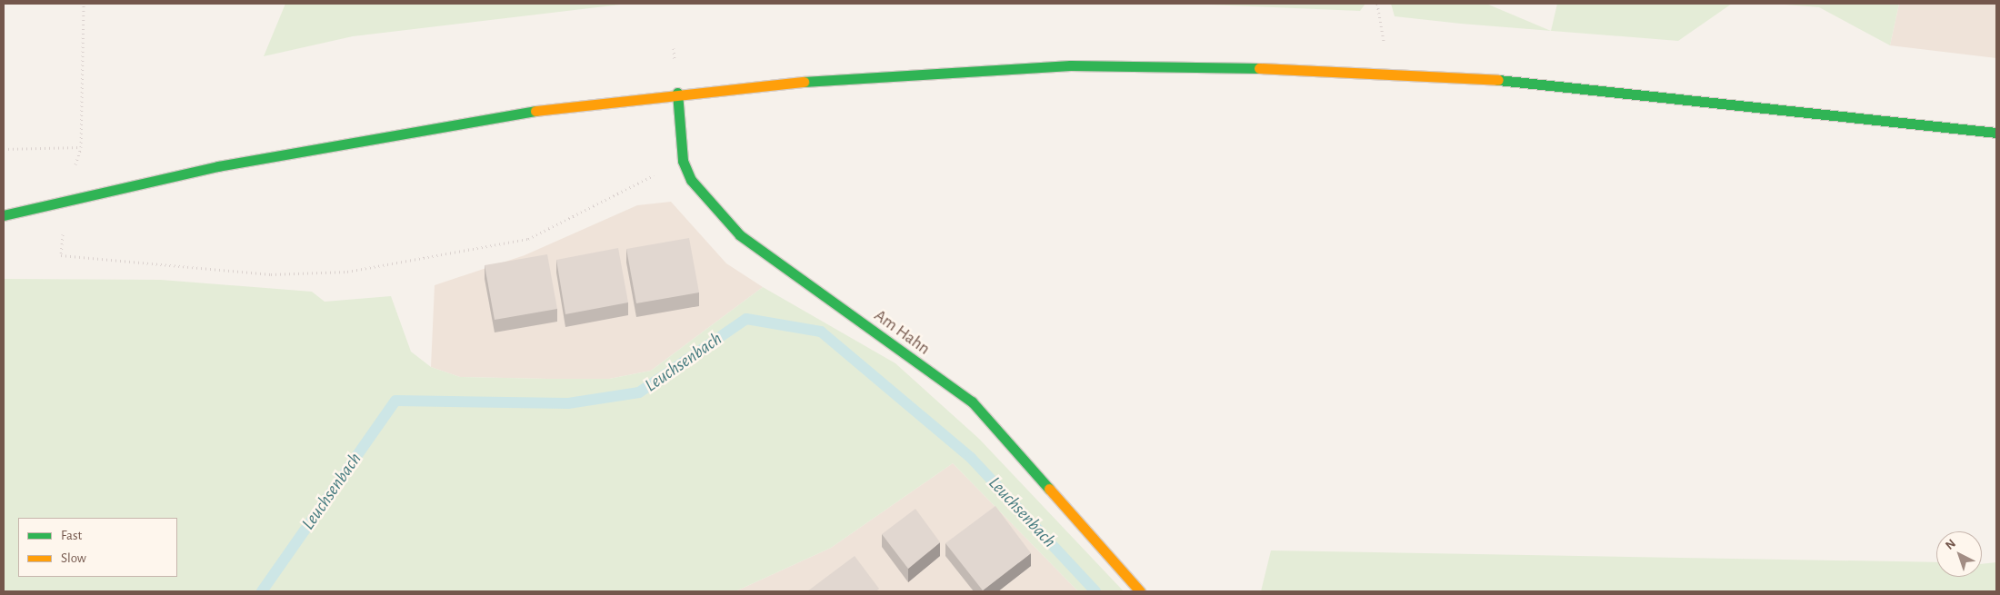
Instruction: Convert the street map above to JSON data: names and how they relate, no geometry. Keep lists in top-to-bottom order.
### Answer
{
  "streets": {
    "main road": ["Am Hahn"]
  },
  "water": ["Leuchsenbach"],
  "legend": ["Fast", "Slow"],
  "north": "top left"
}
